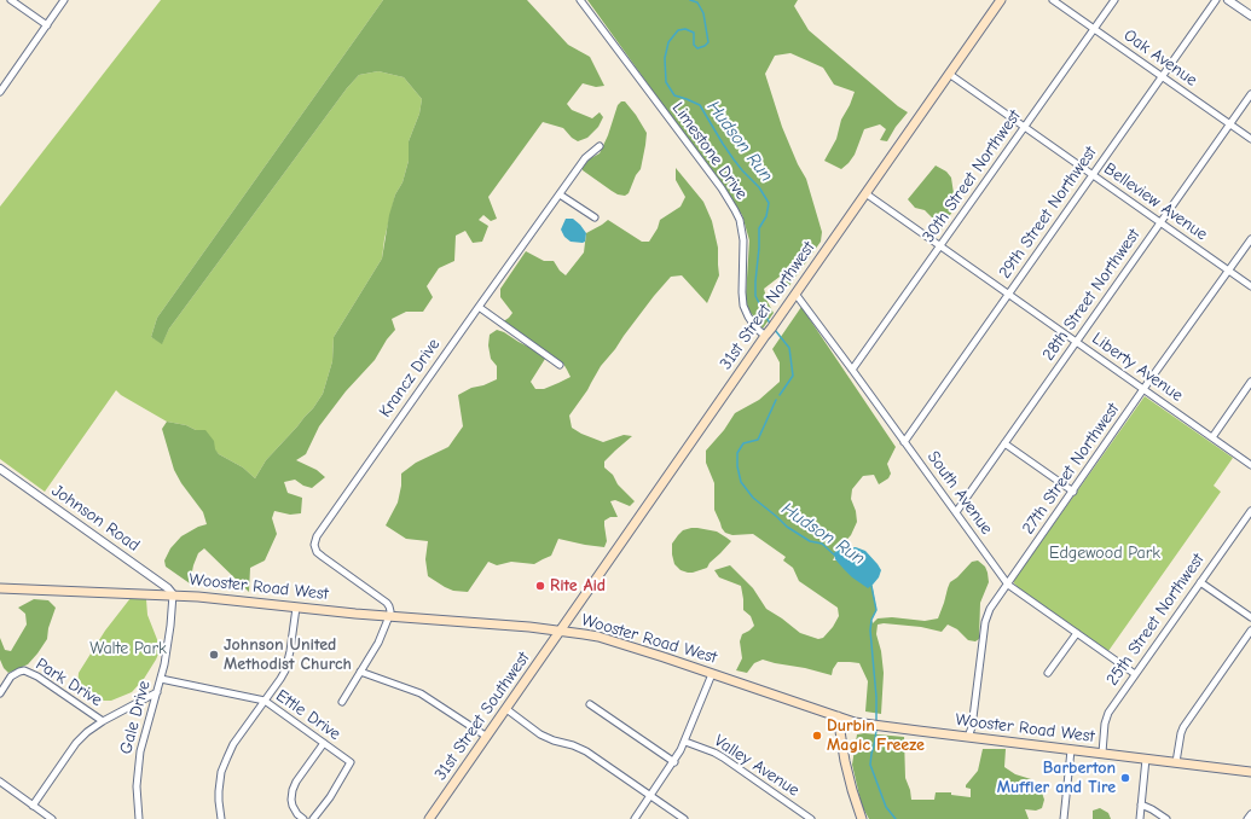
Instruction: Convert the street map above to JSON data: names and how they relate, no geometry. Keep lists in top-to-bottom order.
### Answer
{
  "streets": {
    "main road": ["31st Street Northwest", "Wooster Road West", "31st Street Southwest"],
    "street": [
      "Oak Avenue",
      "Limestone Drive",
      "30th Street Northwest",
      "Belleview Avenue",
      "29th Street Northwest",
      "28th Street Northwest",
      "Liberty Avenue",
      "Krancz Drive",
      "27th Street Northwest",
      "South Avenue",
      "Johnson Road",
      "25th Street Northwest",
      "Park Drive",
      "Ettle Drive",
      "Gale Drive",
      "Valley Avenue"
    ]
  },
  "crossings": [
    ["Oak Avenue", "30th Street Northwest"],
    ["Oak Avenue", "29th Street Northwest"],
    ["Oak Avenue", "28th Street Northwest"],
    ["Limestone Drive", "31st Street Northwest"],
    ["30th Street Northwest", "Belleview Avenue"],
    ["30th Street Northwest", "Liberty Avenue"],
    ["30th Street Northwest", "South Avenue"],
    ["Belleview Avenue", "29th Street Northwest"],
    ["Belleview Avenue", "28th Street Northwest"],
    ["Belleview Avenue", "31st Street Northwest"],
    ["Belleview Avenue", "27th Street Northwest"],
    ["29th Street Northwest", "Liberty Avenue"],
    ["29th Street Northwest", "South Avenue"],
    ["28th Street Northwest", "Liberty Avenue"],
    ["28th Street Northwest", "South Avenue"],
    ["31st Street Northwest", "Liberty Avenue"],
    ["31st Street Northwest", "South Avenue"],
    ["31st Street Northwest", "Wooster Road West"],
    ["31st Street Northwest", "31st Street Southwest"],
    ["Liberty Avenue", "27th Street Northwest"],
    ["Krancz Drive", "Wooster Road West"],
    ["27th Street Northwest", "South Avenue"],
    ["27th Street Northwest", "Wooster Road West"],
    ["South Avenue", "25th Street Northwest"],
    ["Johnson Road", "Wooster Road West"],
    ["Johnson Road", "Gale Drive"],
    ["Wooster Road West", "25th Street Northwest"],
    ["Wooster Road West", "31st Street Southwest"],
    ["Wooster Road West", "Gale Drive"],
    ["Ettle Drive", "Gale Drive"]
  ],
  "water": ["Hudson Run"],
  "parks": ["Edgewood Park", "Walte Park"],
  "places": [
    "Rite Aid",
    "Johnson United Methodist Church",
    "Durbin Magic Freeze",
    "Barberton Muffler and Tire"
  ]
}
